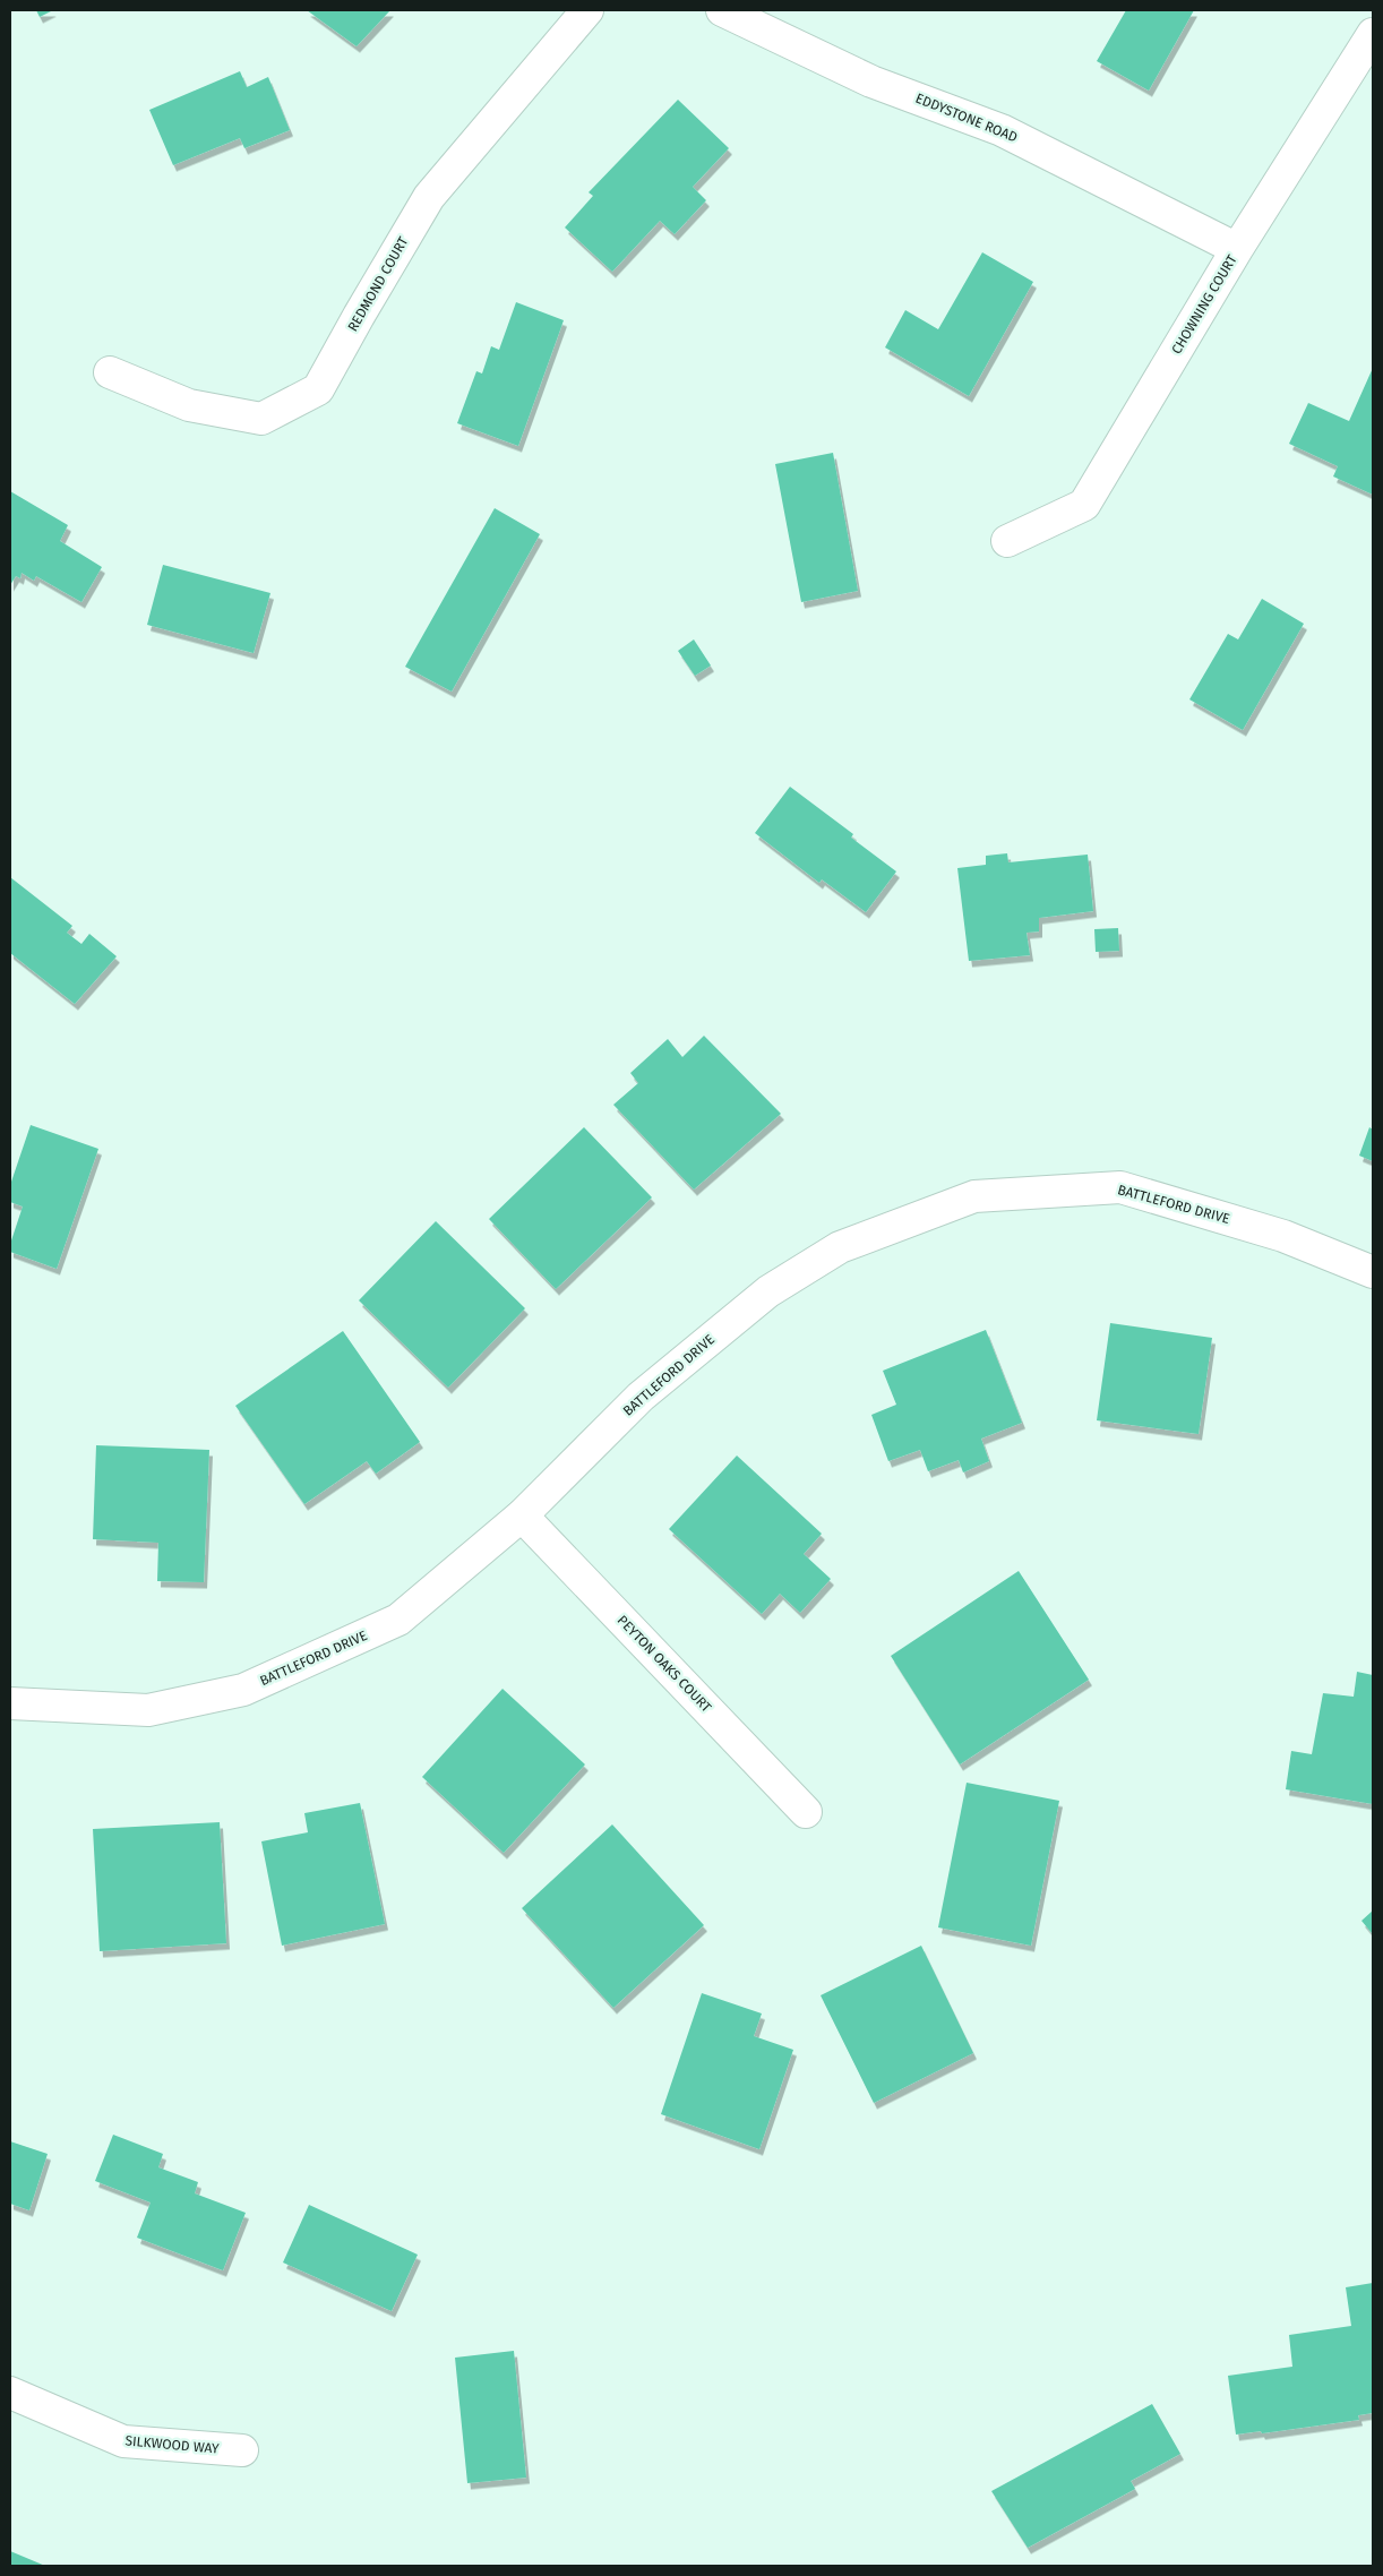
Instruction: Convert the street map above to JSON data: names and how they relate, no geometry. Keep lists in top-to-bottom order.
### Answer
{
  "streets": {
    "street": [
      "EDDYSTONE ROAD",
      "REDMOND COURT",
      "CHOWNING COURT",
      "BATTLEFORD DRIVE",
      "PEYTON OAKS COURT",
      "SILKWOOD WAY"
    ]
  },
  "crossings": [
    ["EDDYSTONE ROAD", "CHOWNING COURT"],
    ["BATTLEFORD DRIVE", "PEYTON OAKS COURT"]
  ]
}
